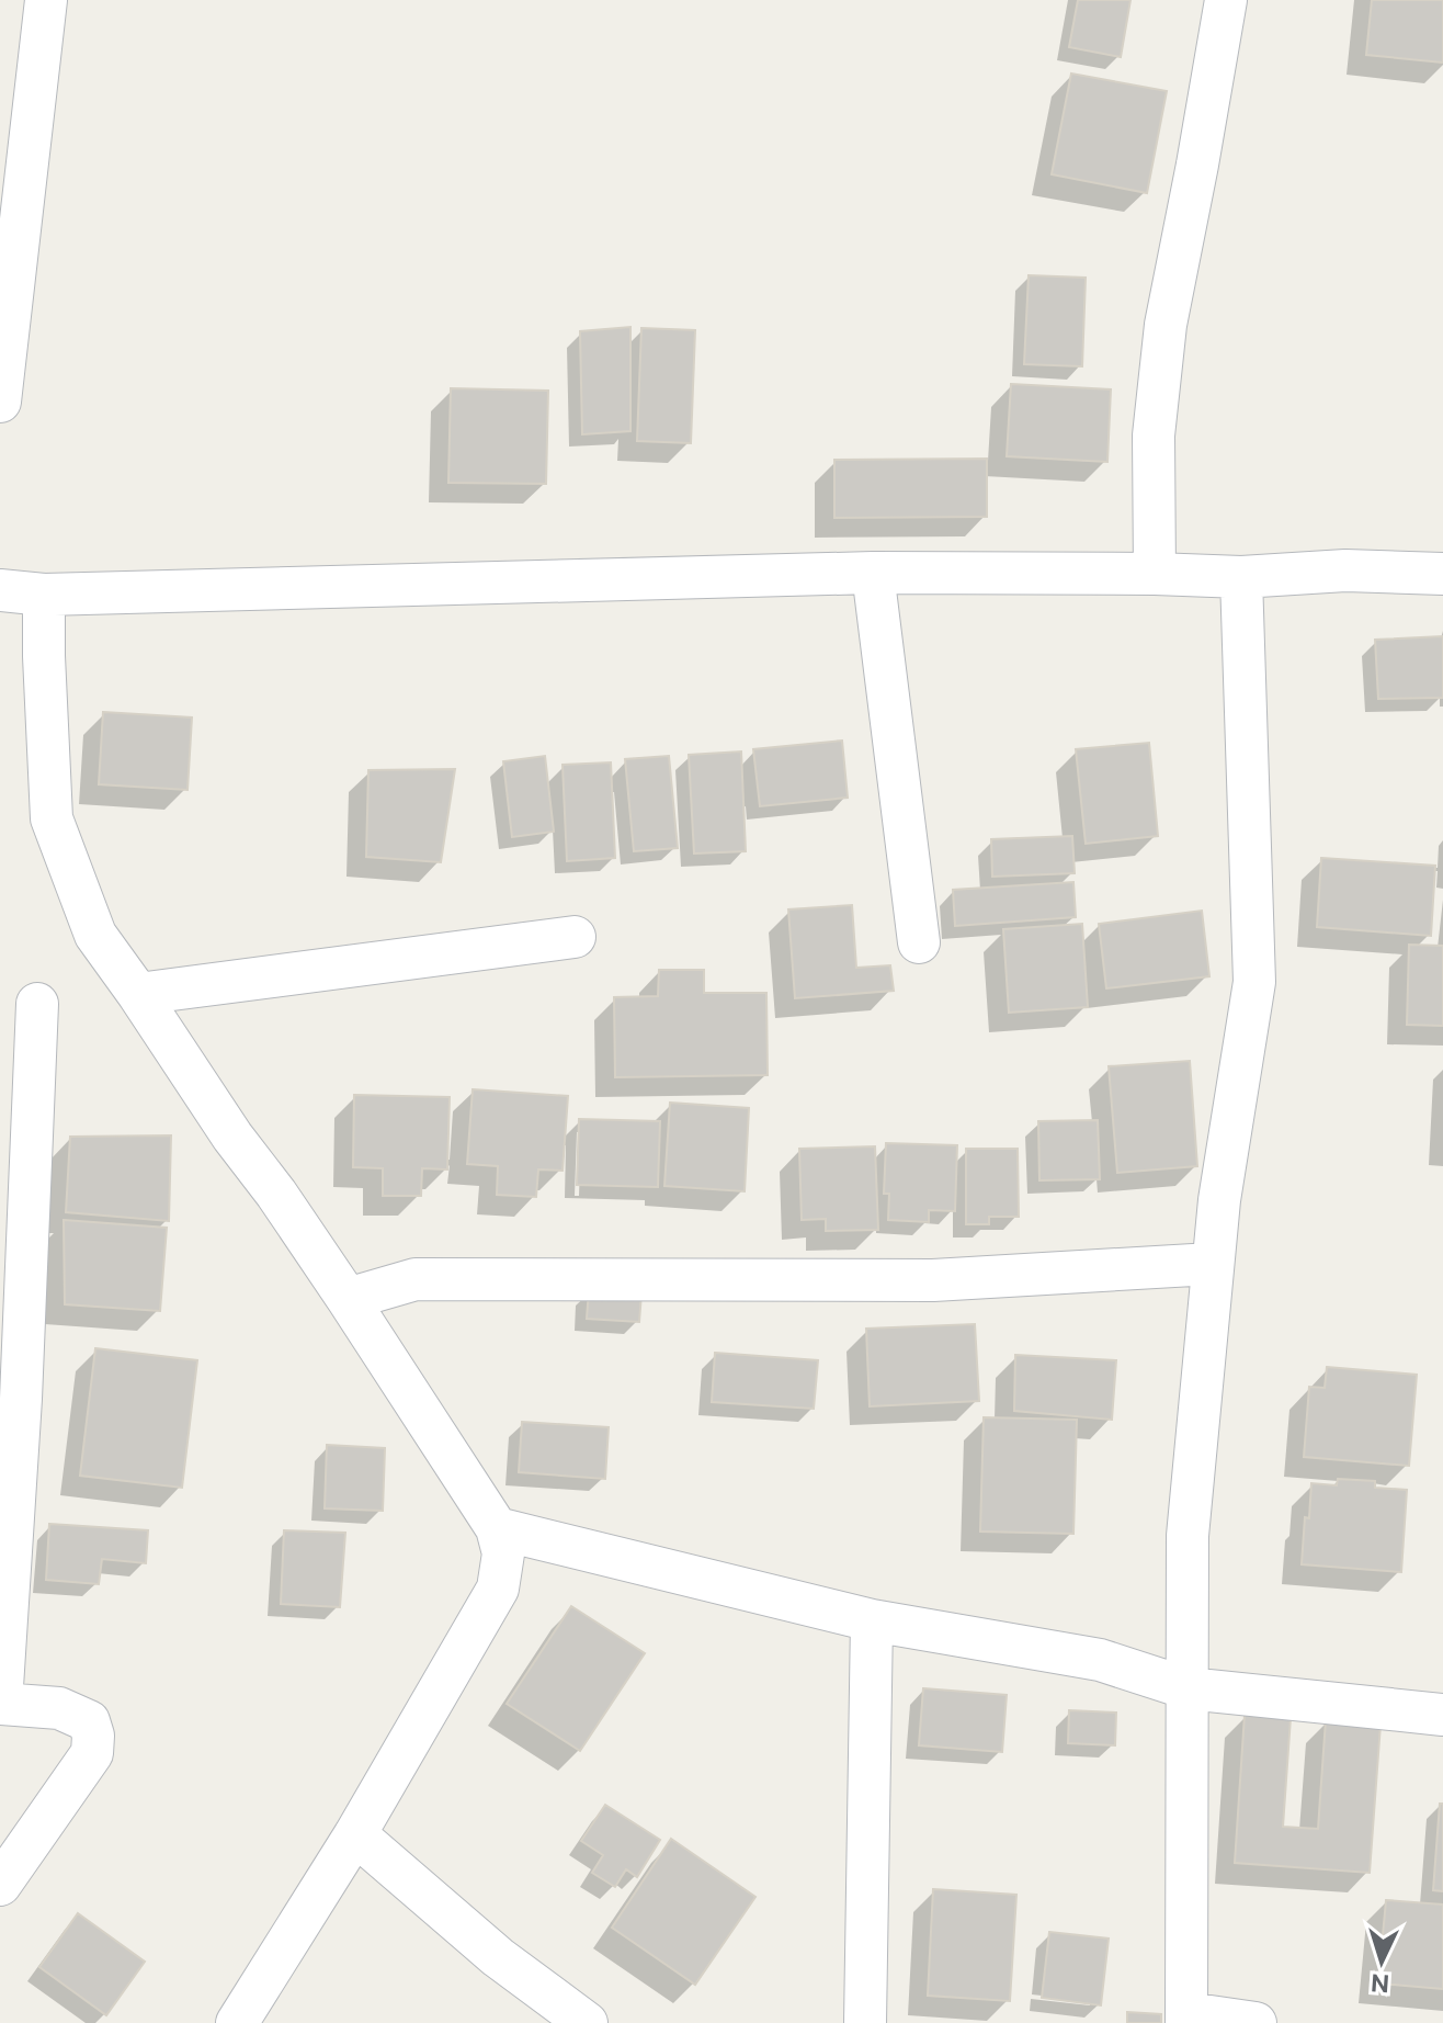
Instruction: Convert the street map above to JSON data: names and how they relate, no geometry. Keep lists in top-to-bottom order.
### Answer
{
  "north": "bottom"
}
